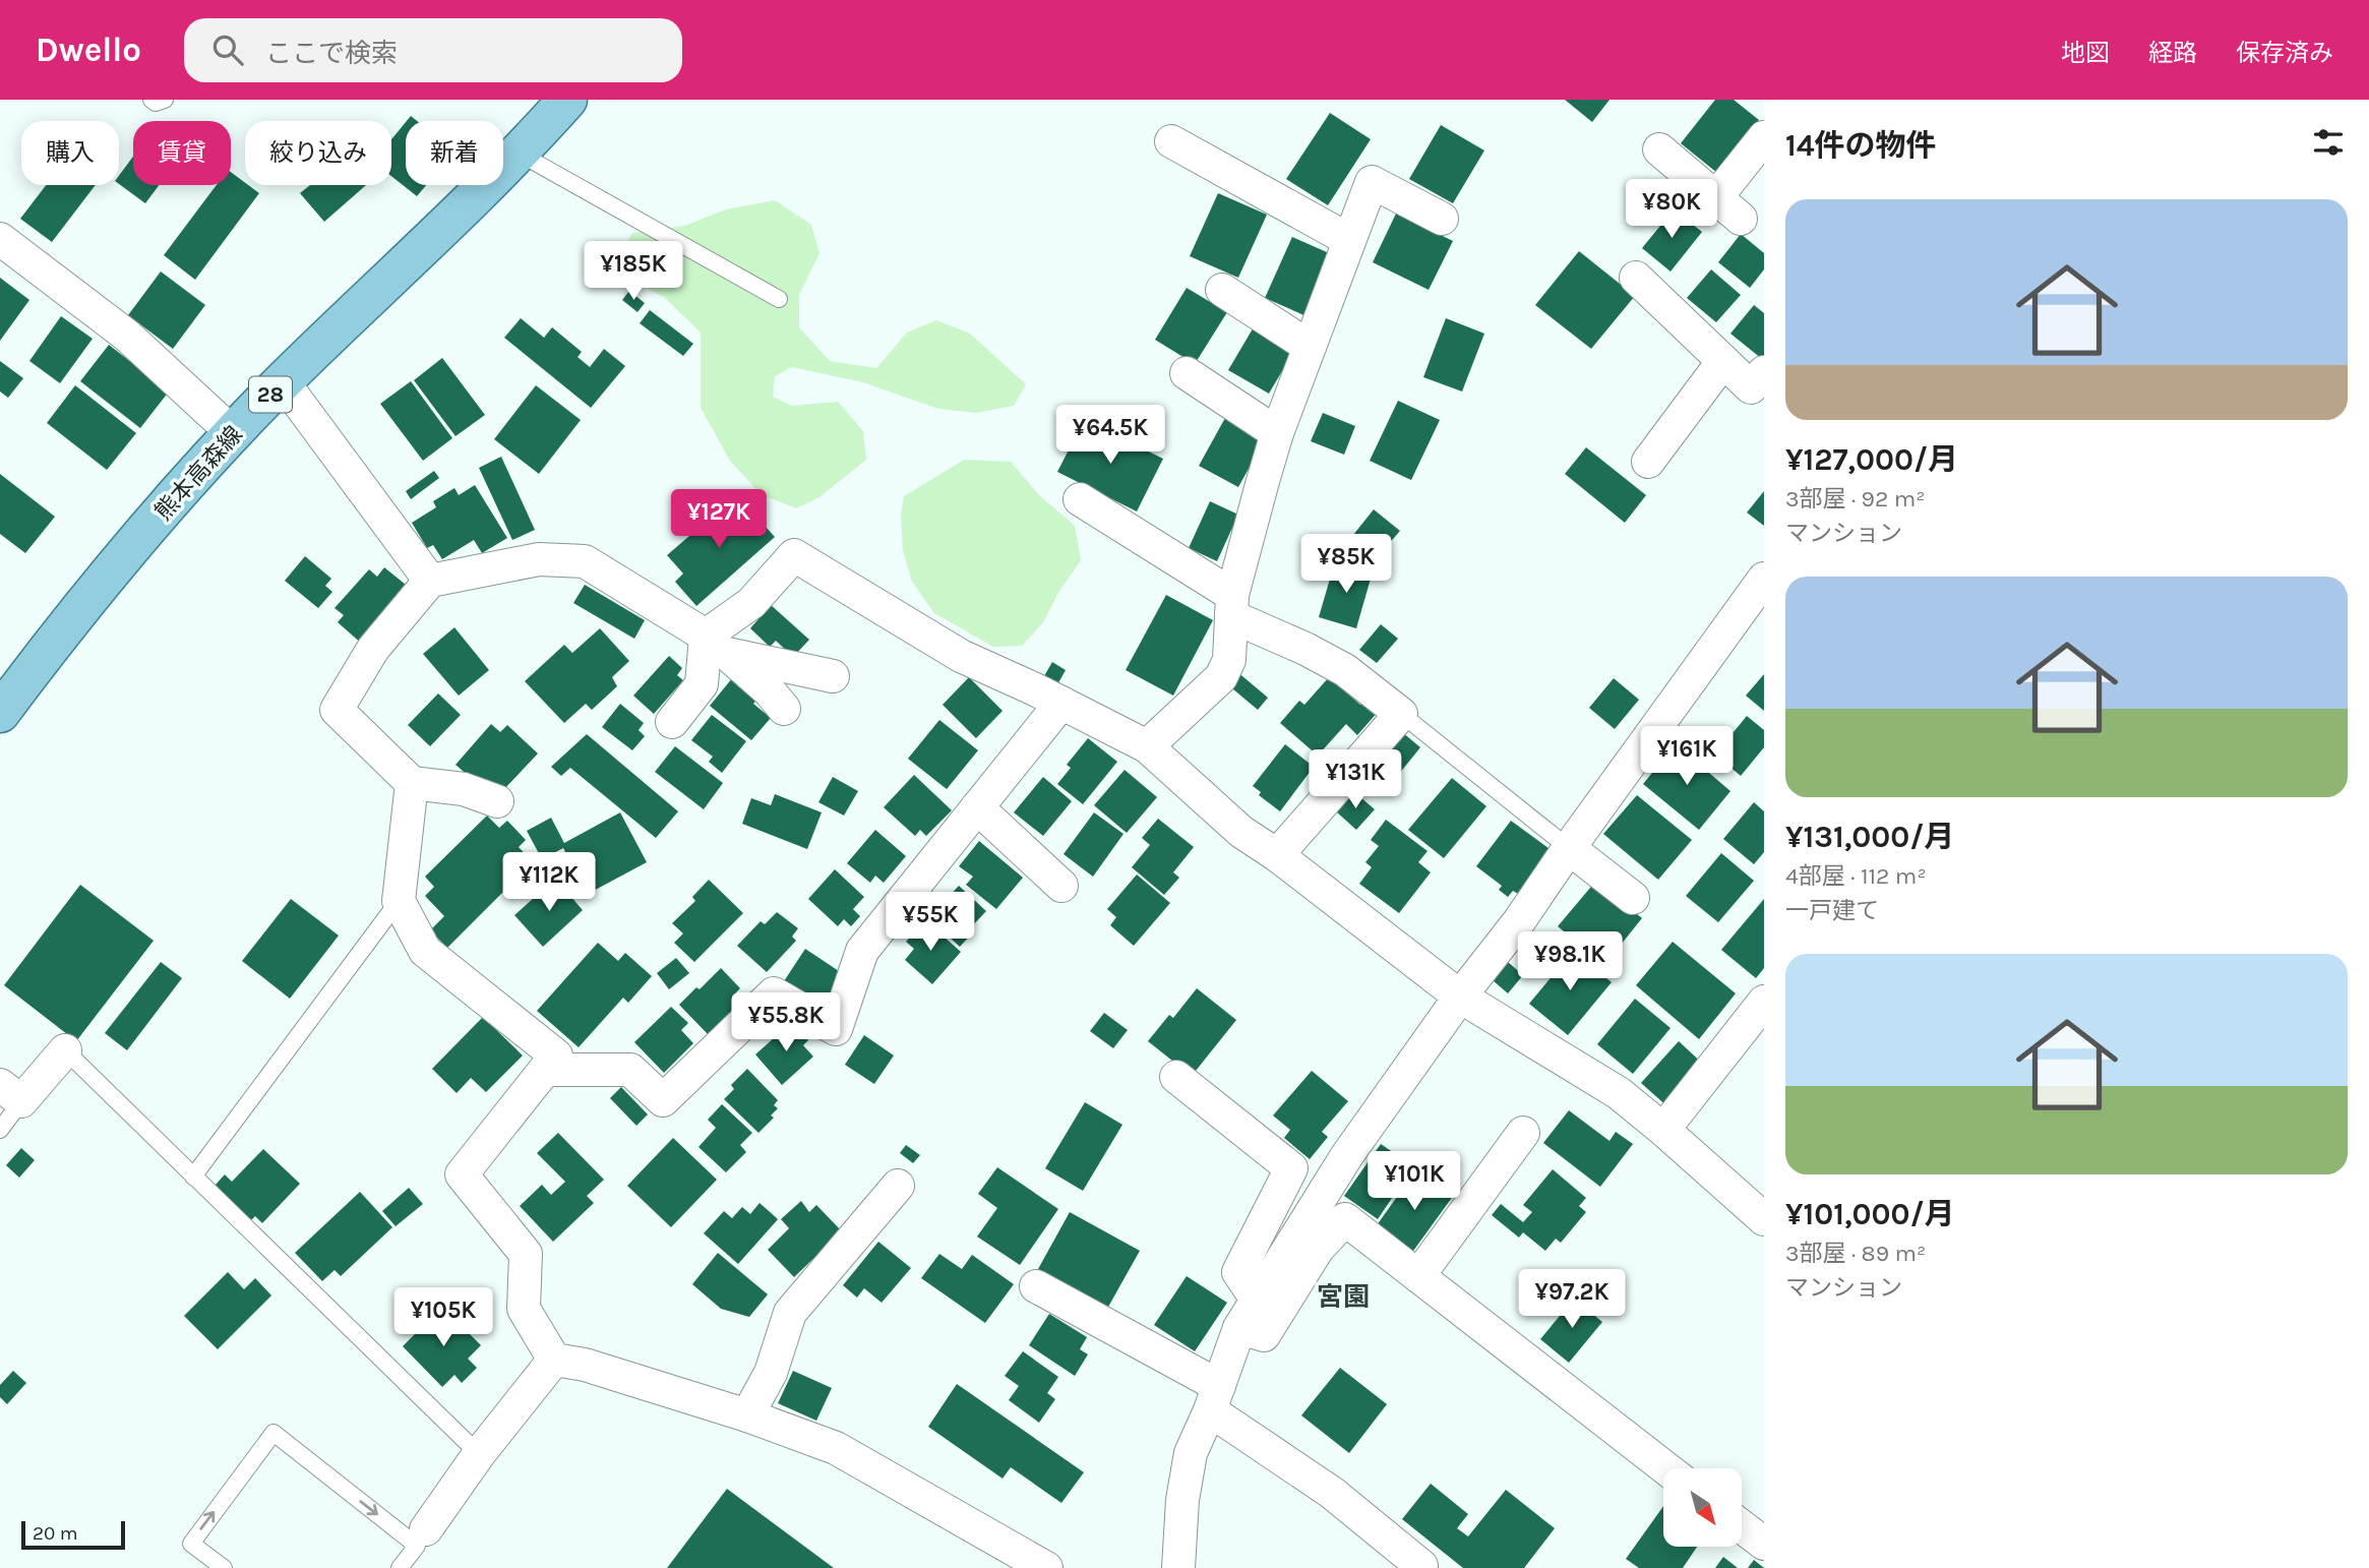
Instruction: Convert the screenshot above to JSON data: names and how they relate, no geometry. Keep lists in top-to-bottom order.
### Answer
{
  "streets": {
    "main road": ["28", "熊本高森線"]
  },
  "districts": ["宮園"],
  "scale_bar": "20 m",
  "north": "bottom right",
  "page": {
    "header": "Dwello",
    "search": "ここで検索",
    "nav": ["地図", "経路", "保存済み"],
    "heading": "14件の物件",
    "chip": [
      "購入",
      "賃貸",
      "絞り込み",
      "新着"
    ],
    "price": [
      "¥80K",
      "¥185K",
      "¥64.5K",
      "¥127K",
      "¥85K",
      "¥161K",
      "¥131K",
      "¥112K",
      "¥55K",
      "¥98.1K",
      "¥55.8K",
      "¥101K",
      "¥97.2K",
      "¥105K"
    ],
    "list": [
      {
        "name": "¥127,000/月",
        "note": "3部屋 · 92 m² · マンション"
      },
      {
        "name": "¥131,000/月",
        "note": "4部屋 · 112 m² · 一戸建て"
      },
      {
        "name": "¥101,000/月",
        "note": "3部屋 · 89 m² · マンション"
      }
    ],
    "scale": "20 m"
  }
}
